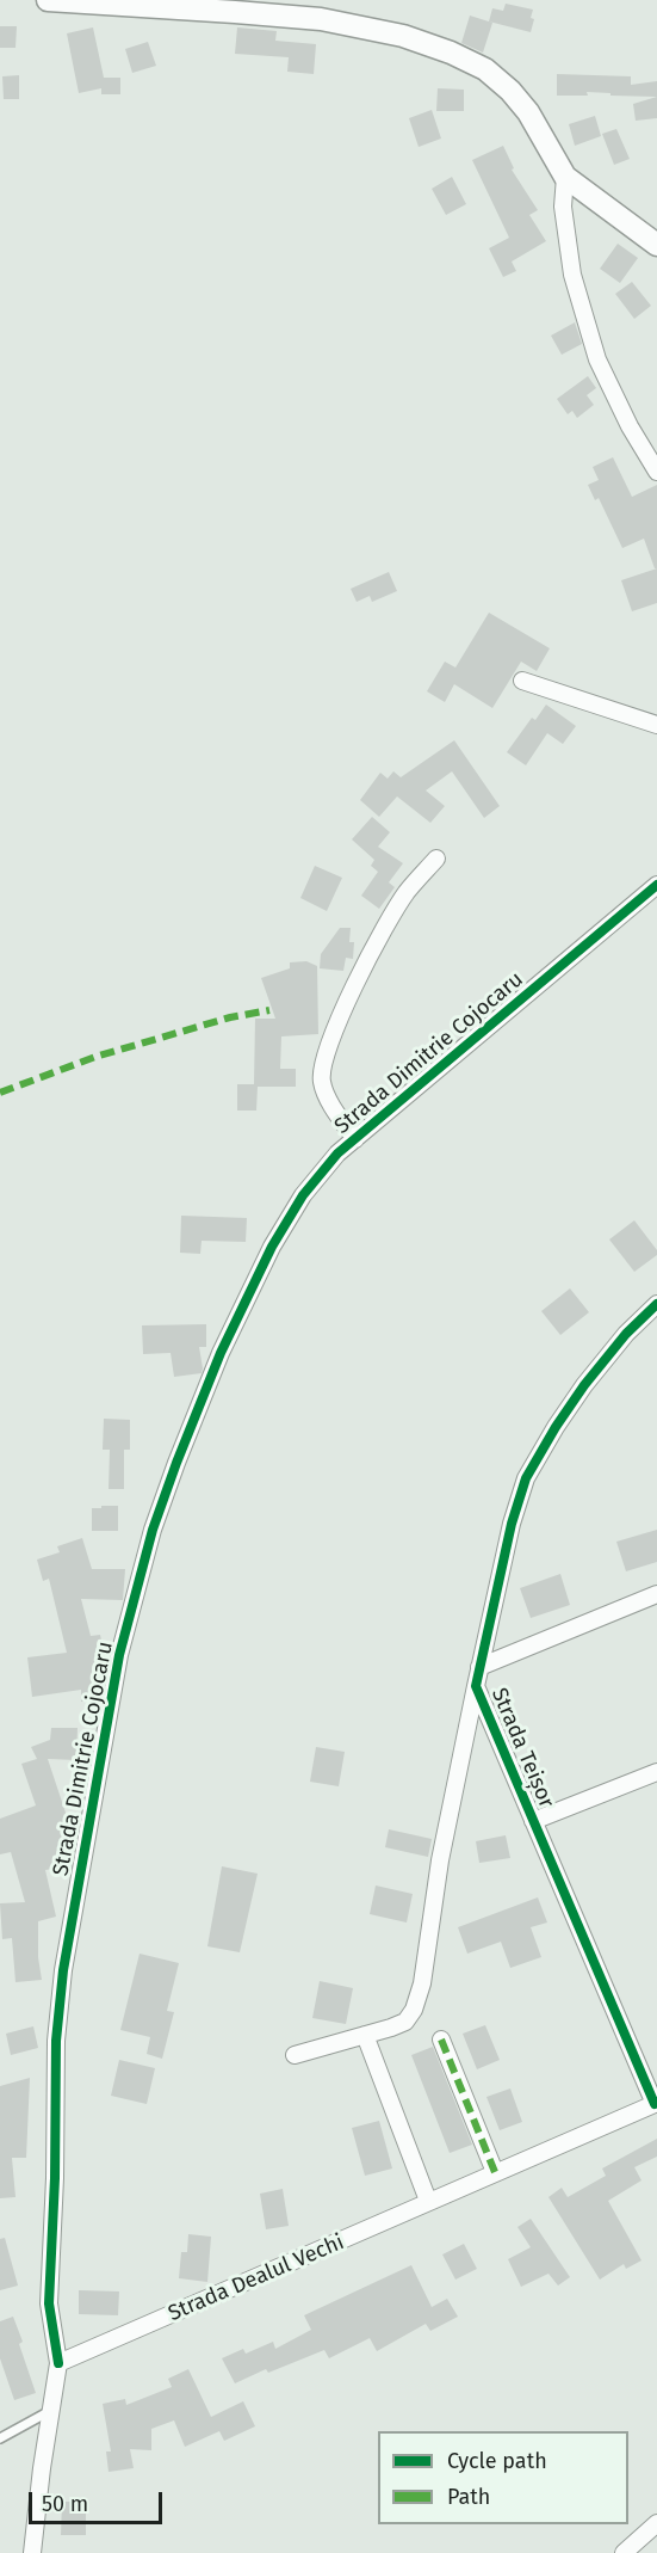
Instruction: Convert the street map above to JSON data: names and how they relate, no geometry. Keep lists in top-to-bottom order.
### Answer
{
  "streets": {
    "street": ["Strada Dimitrie Cojocaru", "Strada Teișor", "Strada Dealul Vechi"]
  },
  "crossings": [
    ["Strada Dimitrie Cojocaru", "Strada Dealul Vechi"],
    ["Strada Teișor", "Strada Dealul Vechi"]
  ],
  "legend": ["Cycle path", "Path"],
  "scale_bar": "50 m"
}
